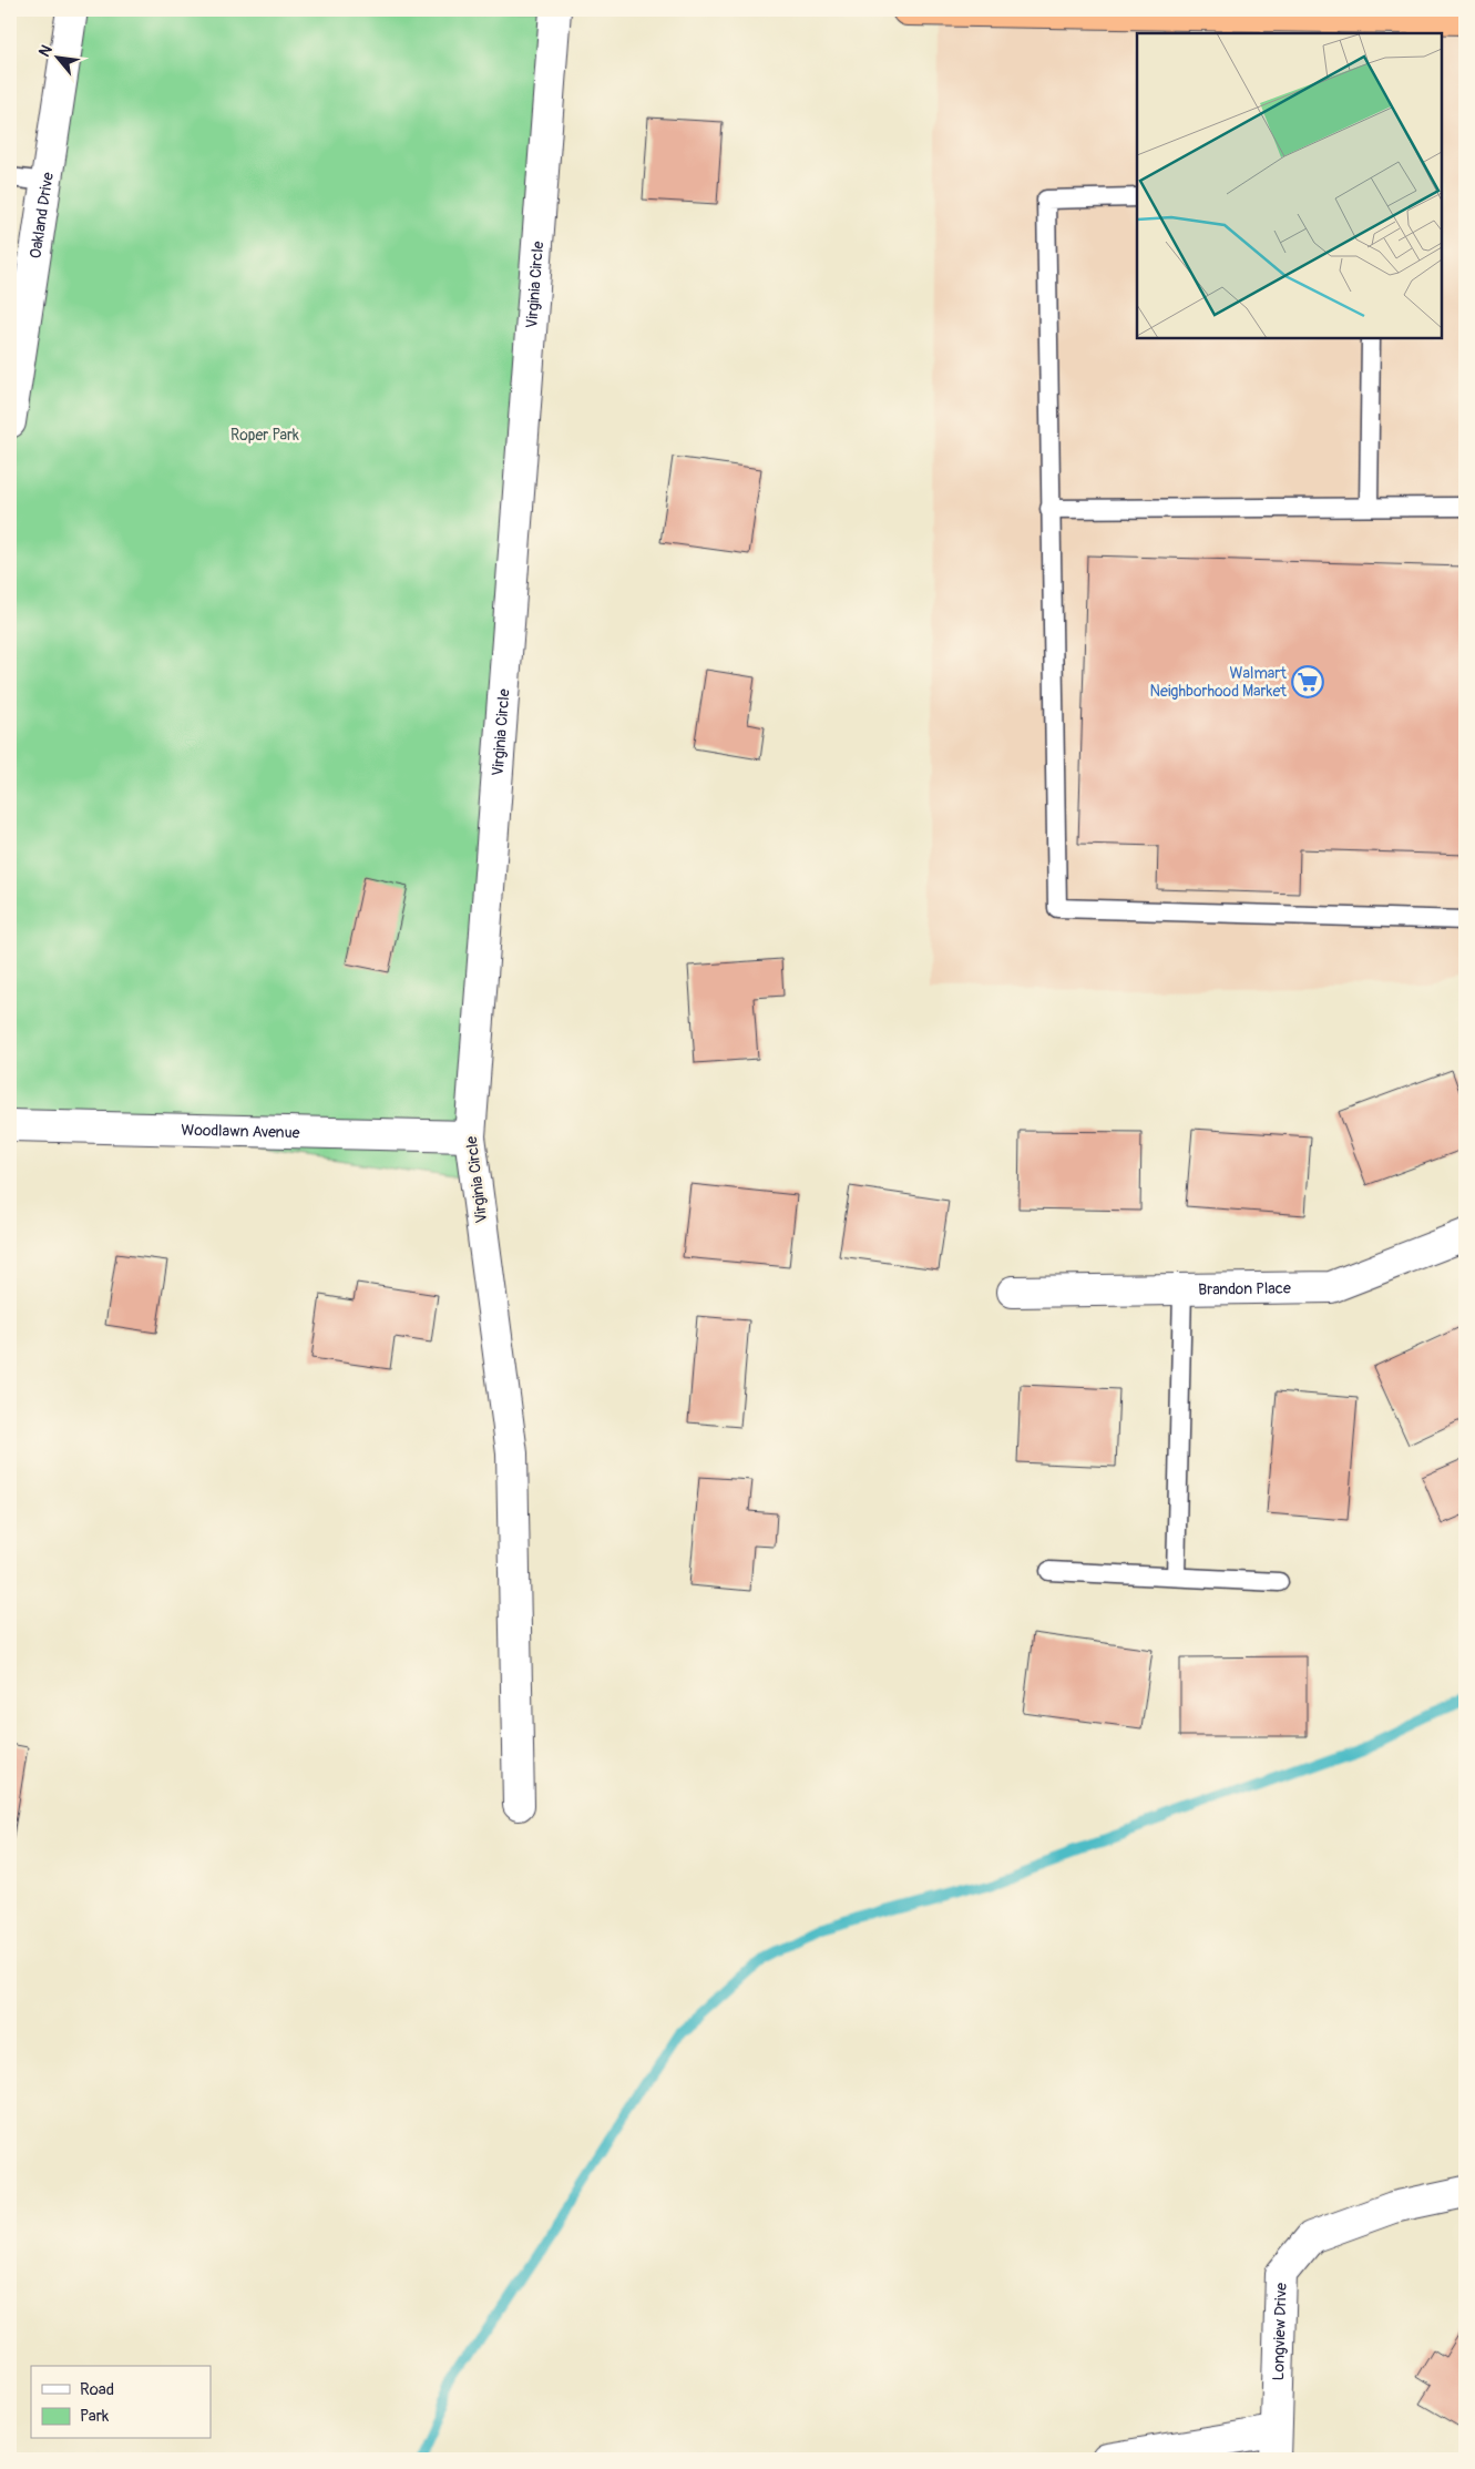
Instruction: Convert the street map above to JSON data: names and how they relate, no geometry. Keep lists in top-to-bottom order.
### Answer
{
  "streets": {
    "street": [
      "Oakland Drive",
      "Virginia Circle",
      "Woodlawn Avenue",
      "Brandon Place",
      "Longview Drive"
    ]
  },
  "crossings": [
    ["Virginia Circle", "Woodlawn Avenue"]
  ],
  "parks": ["Roper Park"],
  "places": {
    "supermarket": ["Walmart Neighborhood Market"]
  },
  "legend": ["Road", "Park"],
  "north": "top left"
}
